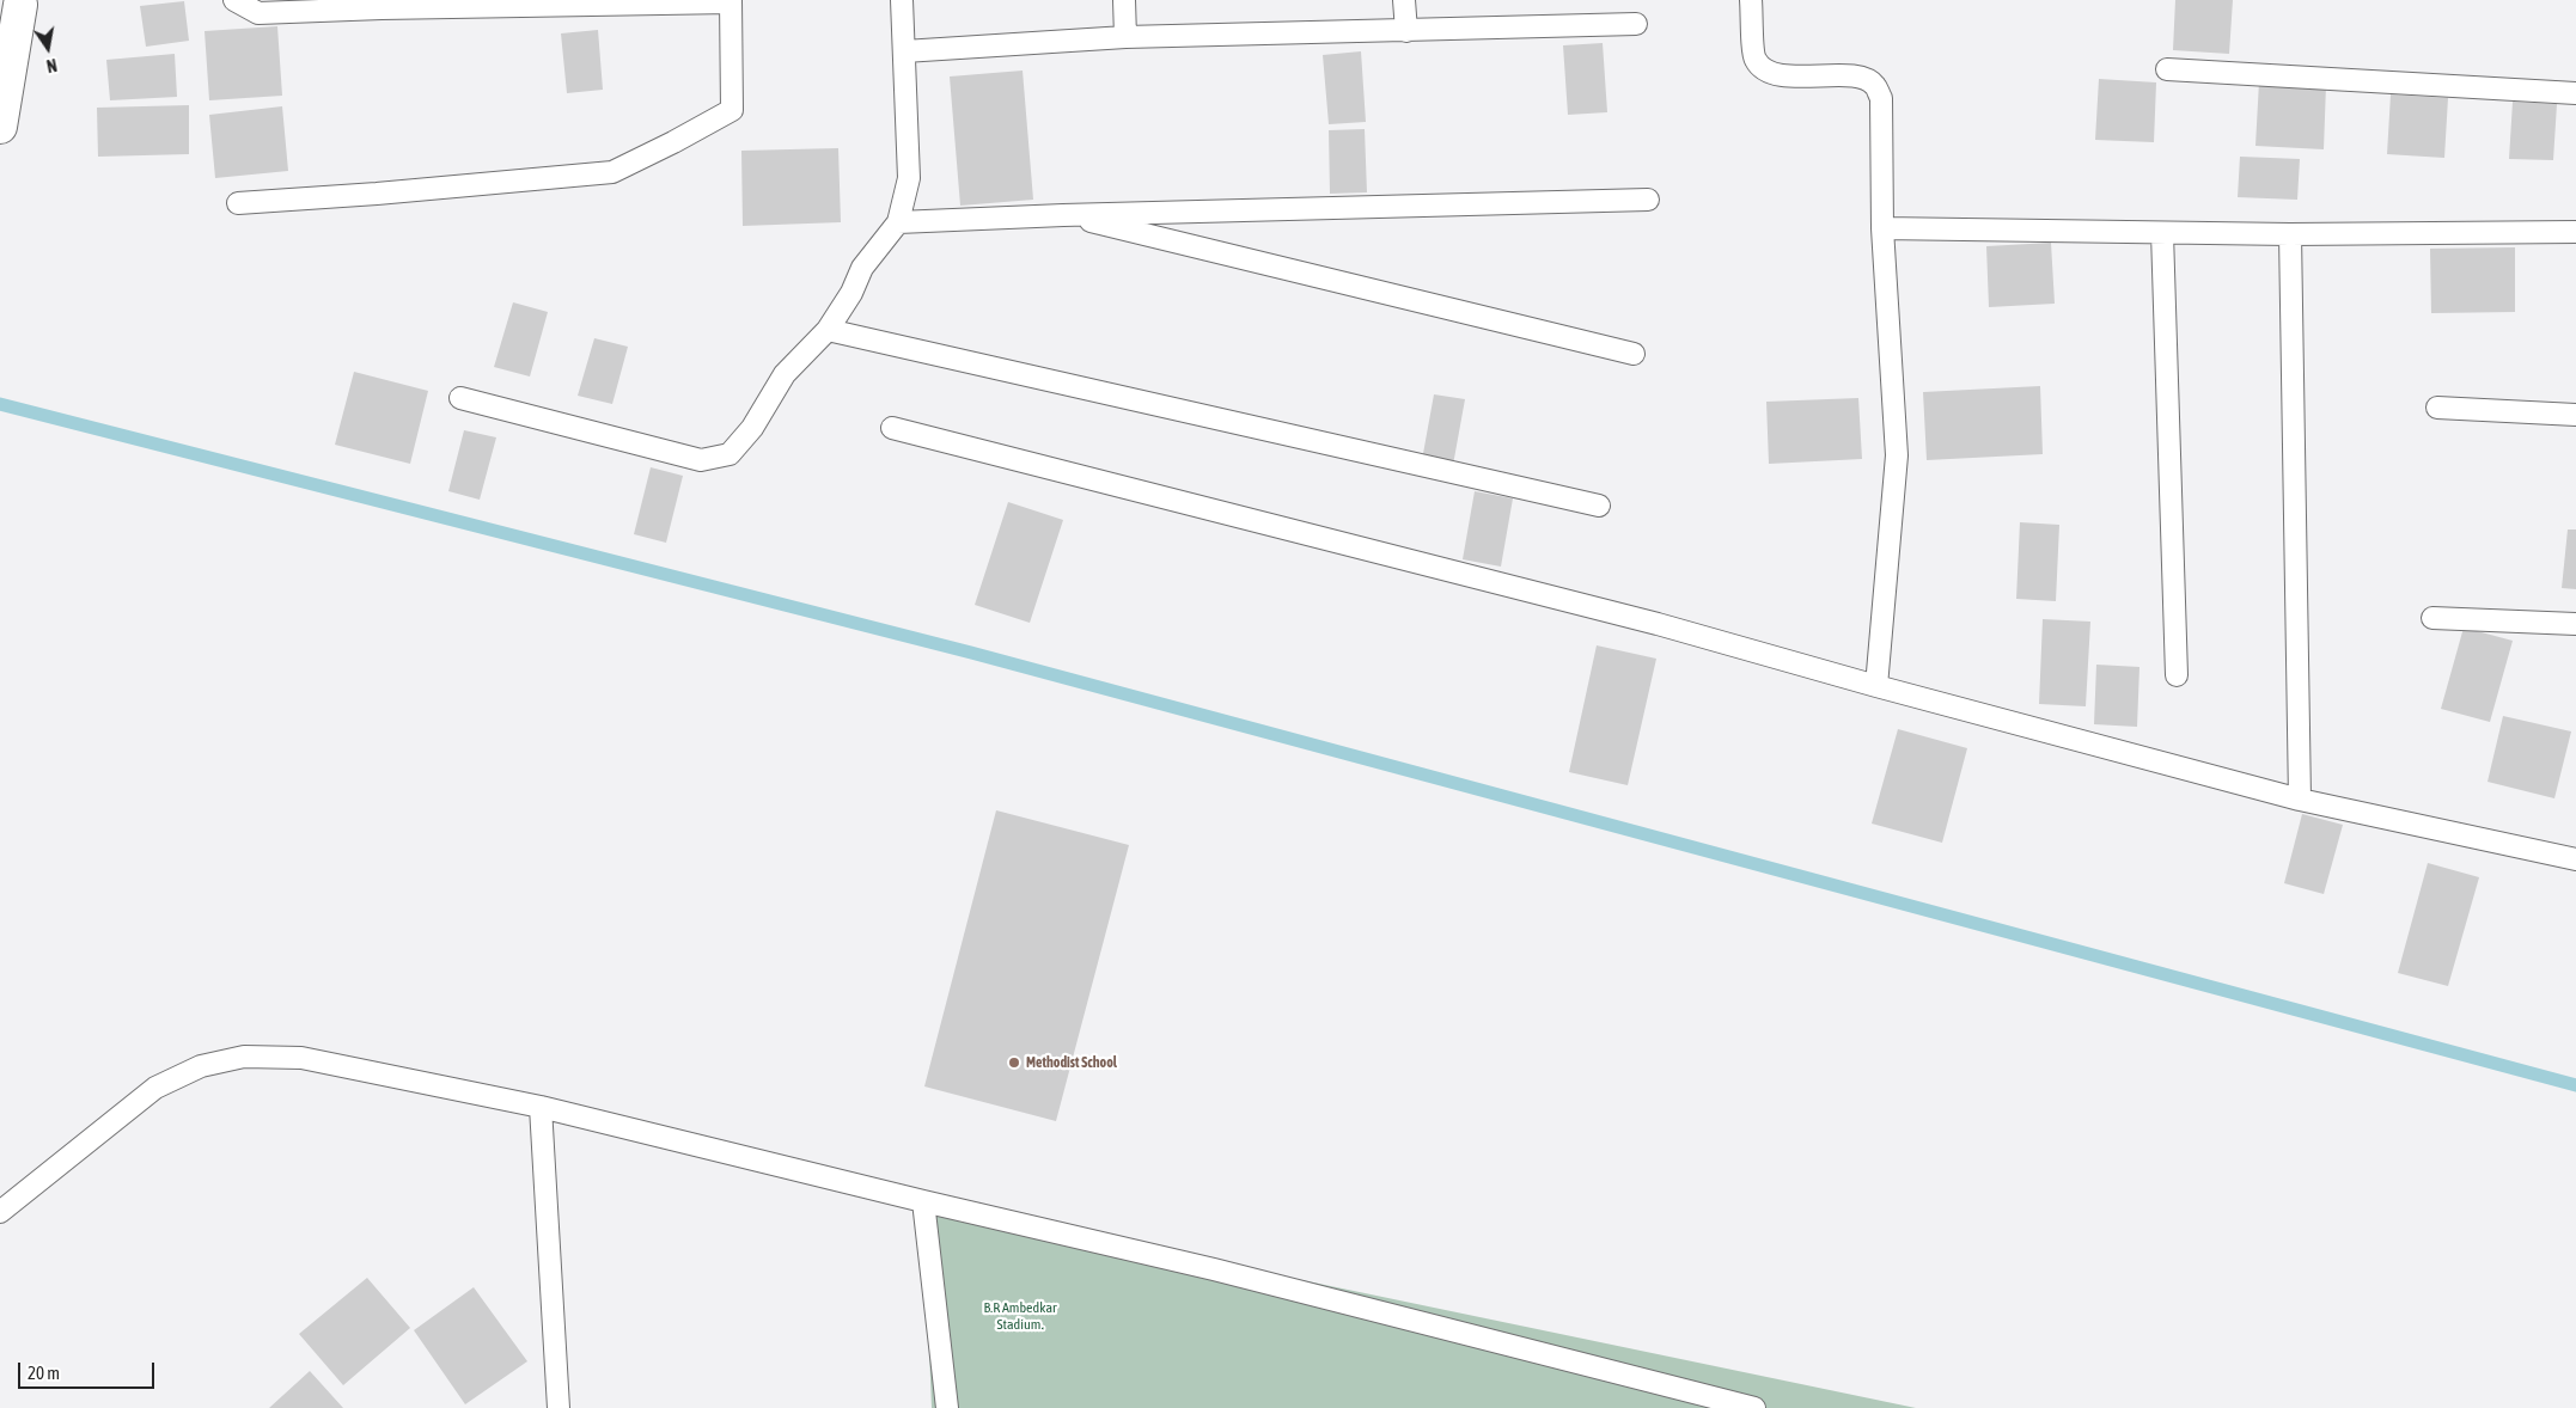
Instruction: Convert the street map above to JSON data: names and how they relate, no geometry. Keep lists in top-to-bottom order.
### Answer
{
  "parks": ["B.R Ambedkar Stadium."],
  "places": ["Methodist School"],
  "scale_bar": "20 m",
  "north": "bottom"
}
